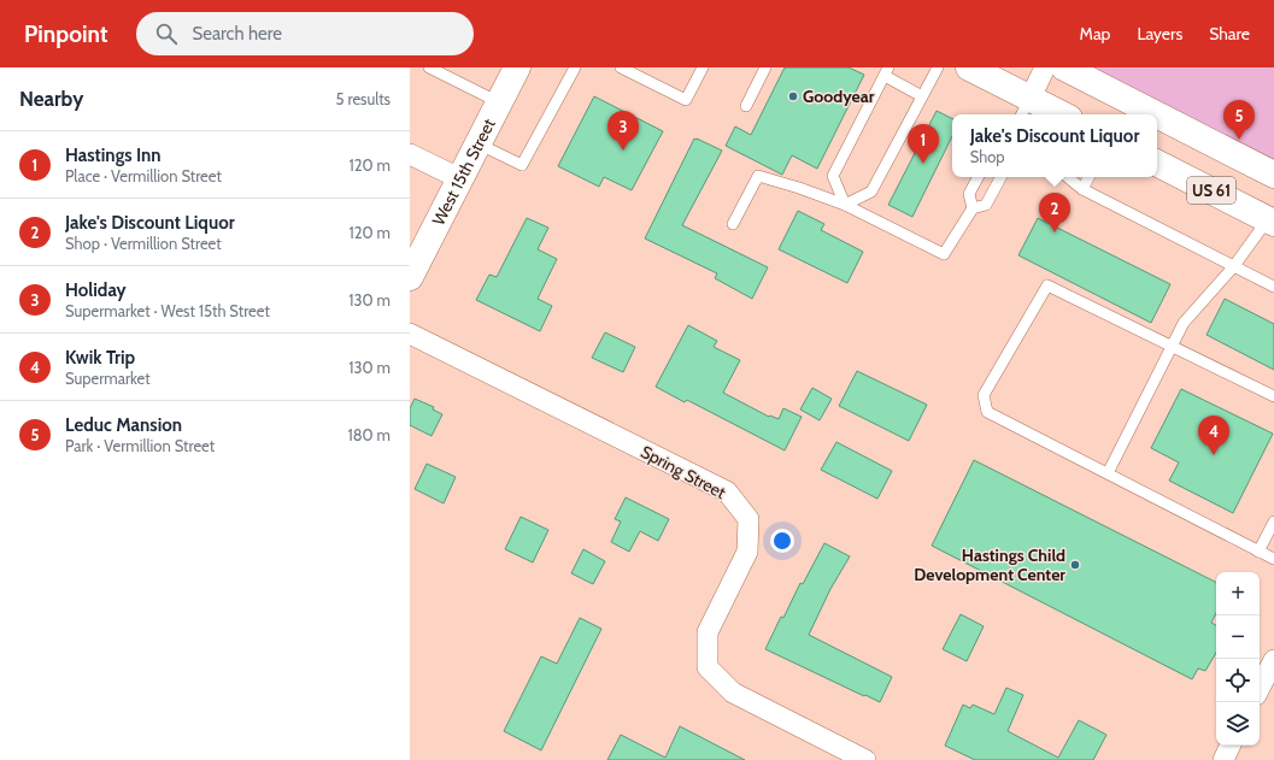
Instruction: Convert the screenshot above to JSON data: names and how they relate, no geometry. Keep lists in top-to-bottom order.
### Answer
{
  "streets": {
    "main road": ["West 15th Street", "US 61"],
    "street": ["Spring Street"]
  },
  "places": ["Goodyear", "Hastings Child Development Center"],
  "page": {
    "header": "Pinpoint",
    "search": "Search here",
    "nav": ["Map", "Layers", "Share"],
    "heading": ["Nearby", "5 results"],
    "pins": [
      "5",
      "3",
      "1",
      "2",
      "4"
    ],
    "popup": ["Jake's Discount Liquor", "Shop"],
    "list": [
      {
        "mark": "1",
        "name": "Hastings Inn",
        "note": "Place · Vermillion Street",
        "value": "120 m"
      },
      {
        "mark": "2",
        "name": "Jake's Discount Liquor",
        "note": "Shop · Vermillion Street",
        "value": "120 m"
      },
      {
        "mark": "3",
        "name": "Holiday",
        "note": "Supermarket · West 15th Street",
        "value": "130 m"
      },
      {
        "mark": "4",
        "name": "Kwik Trip",
        "note": "Supermarket",
        "value": "130 m"
      },
      {
        "mark": "5",
        "name": "Leduc Mansion",
        "note": "Park · Vermillion Street",
        "value": "180 m"
      }
    ],
    "map_buttons": ["+", "−"]
  }
}
